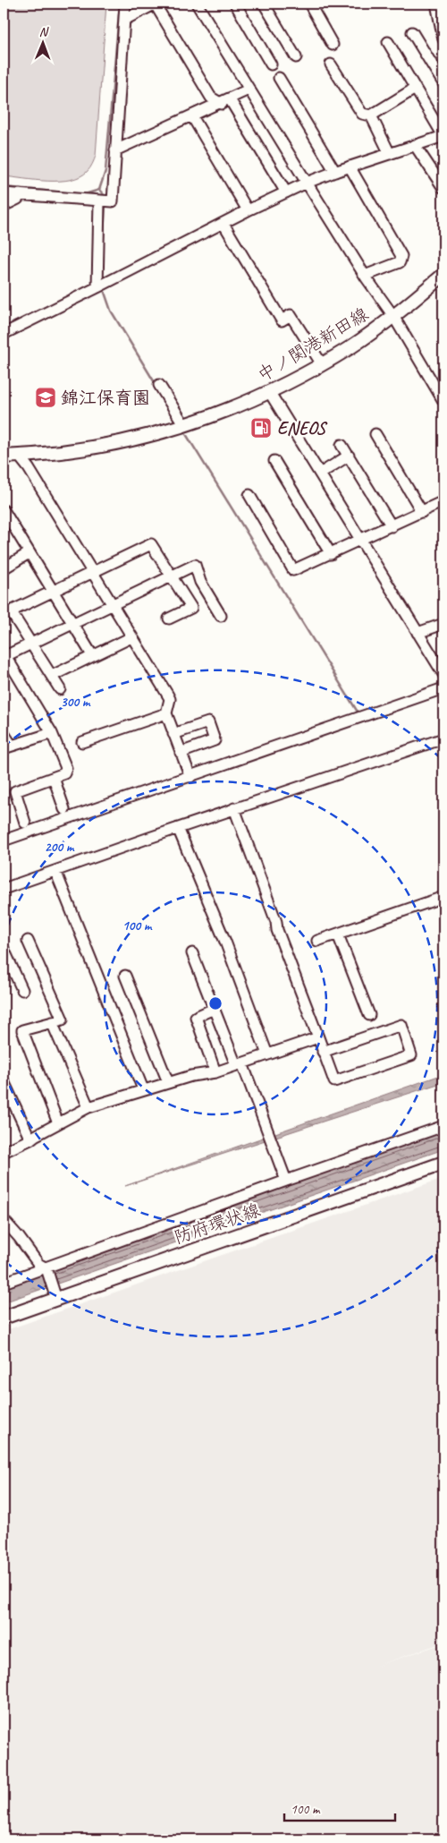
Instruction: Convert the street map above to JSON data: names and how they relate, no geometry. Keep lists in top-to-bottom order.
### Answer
{
  "streets": {
    "main road": ["中ノ関港新田線", "防府環状線"]
  },
  "places": {
    "school or university": ["錦江保育園"],
    "fuel station": ["ENEOS"]
  },
  "scale_bar": "100 m",
  "north": "top",
  "rings": ["300 m", "200 m", "100 m"]
}
